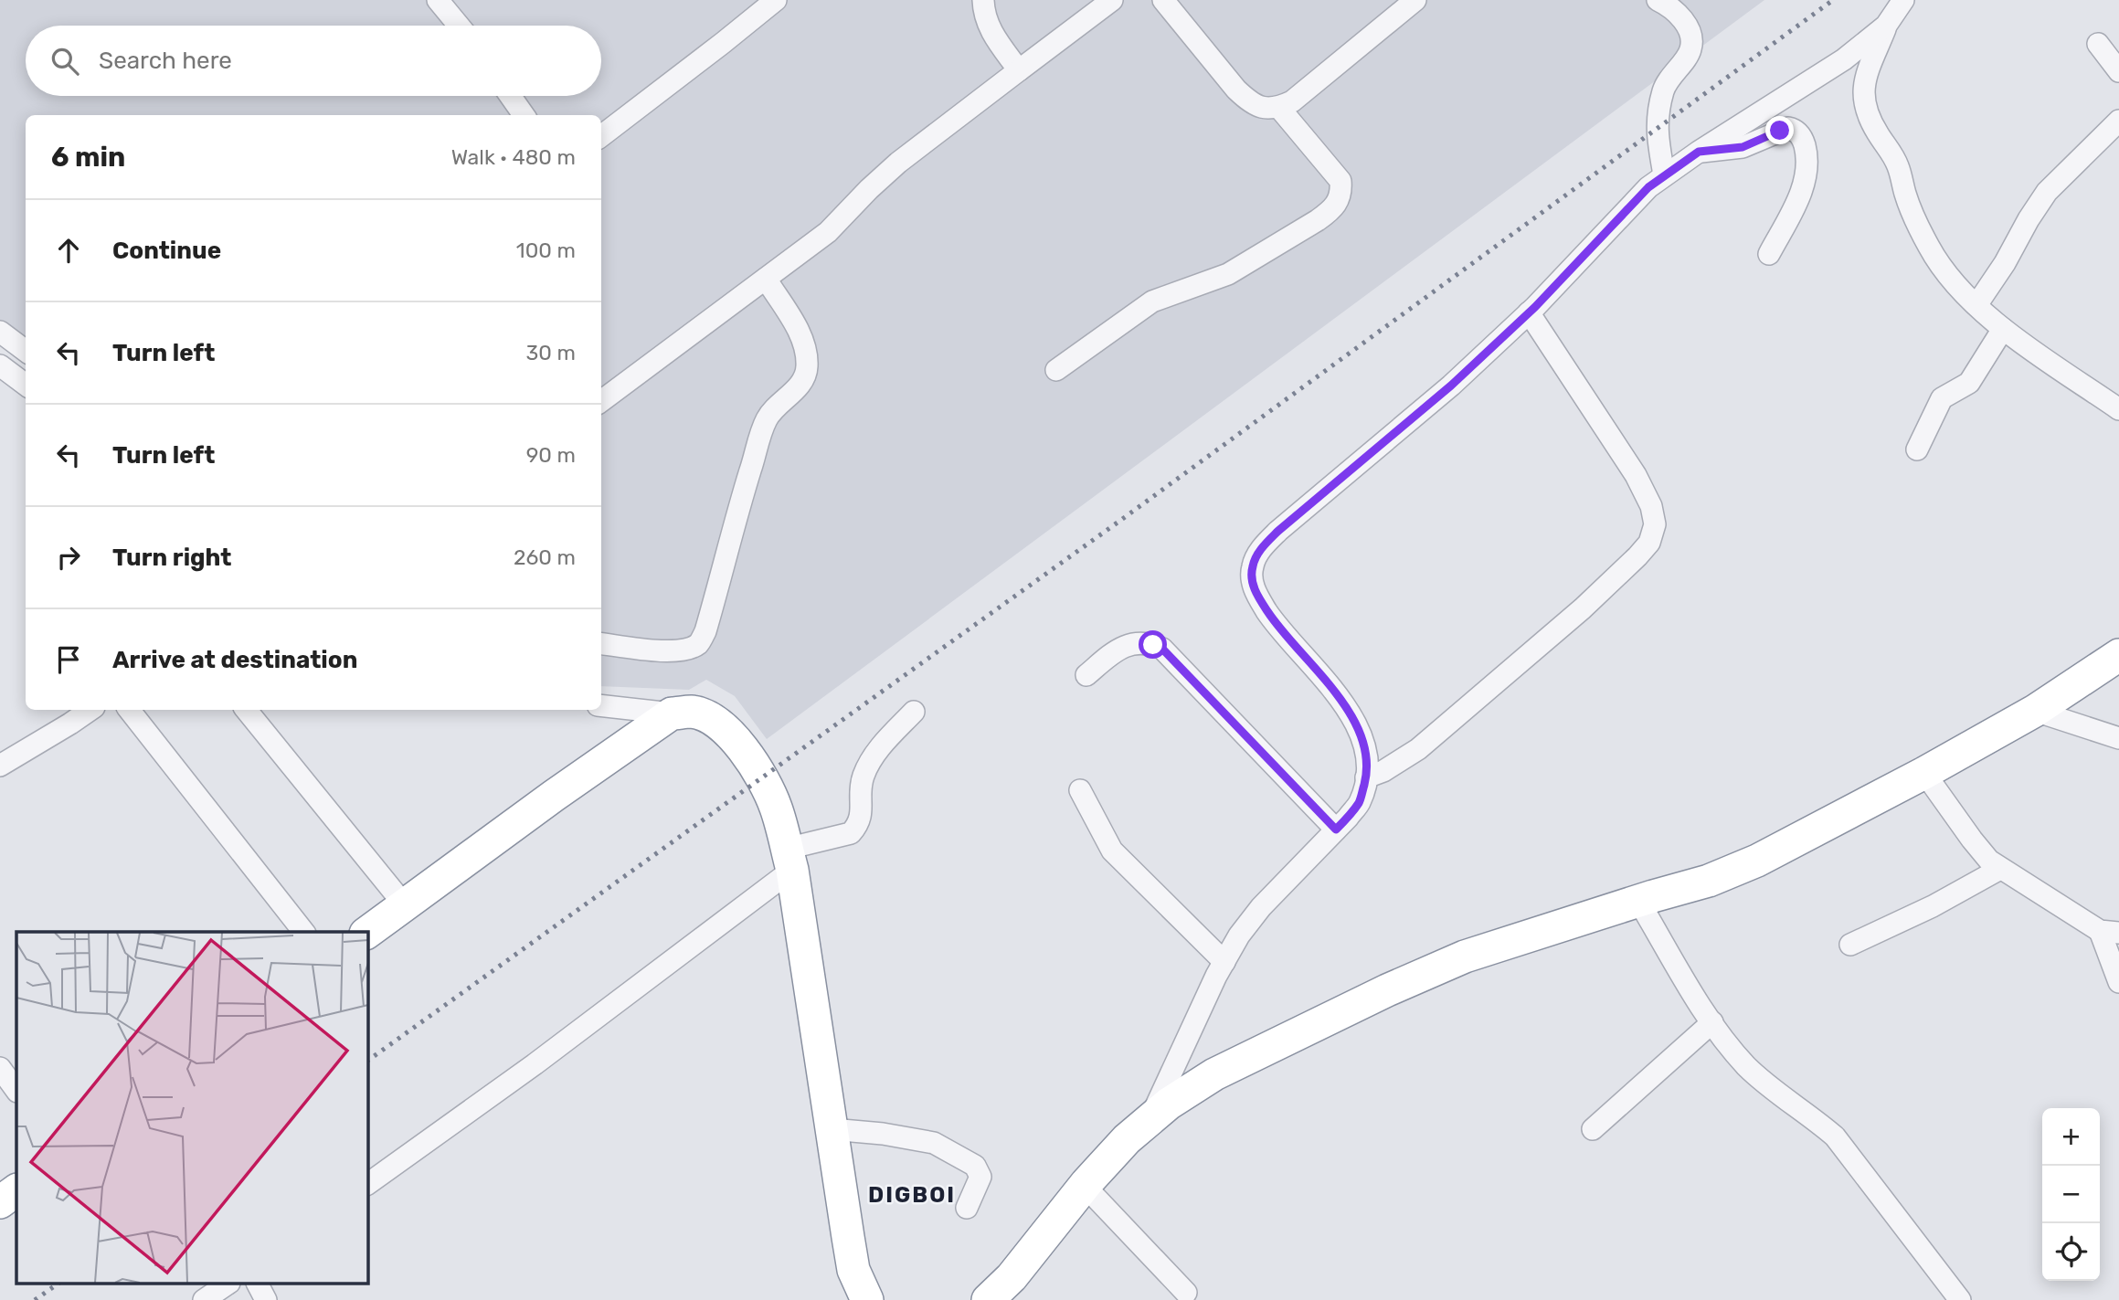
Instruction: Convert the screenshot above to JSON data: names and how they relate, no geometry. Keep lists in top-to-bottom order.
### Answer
{
  "districts": ["DIGBOI"],
  "page": {
    "search": "Search here",
    "heading": ["6 min", "Walk · 480 m"],
    "list": [
      ["Continue", "100 m"],
      ["Turn left", "30 m"],
      ["Turn left", "90 m"],
      ["Turn right", "260 m"],
      "Arrive at destination"
    ],
    "map_buttons": ["+", "−"]
  }
}
